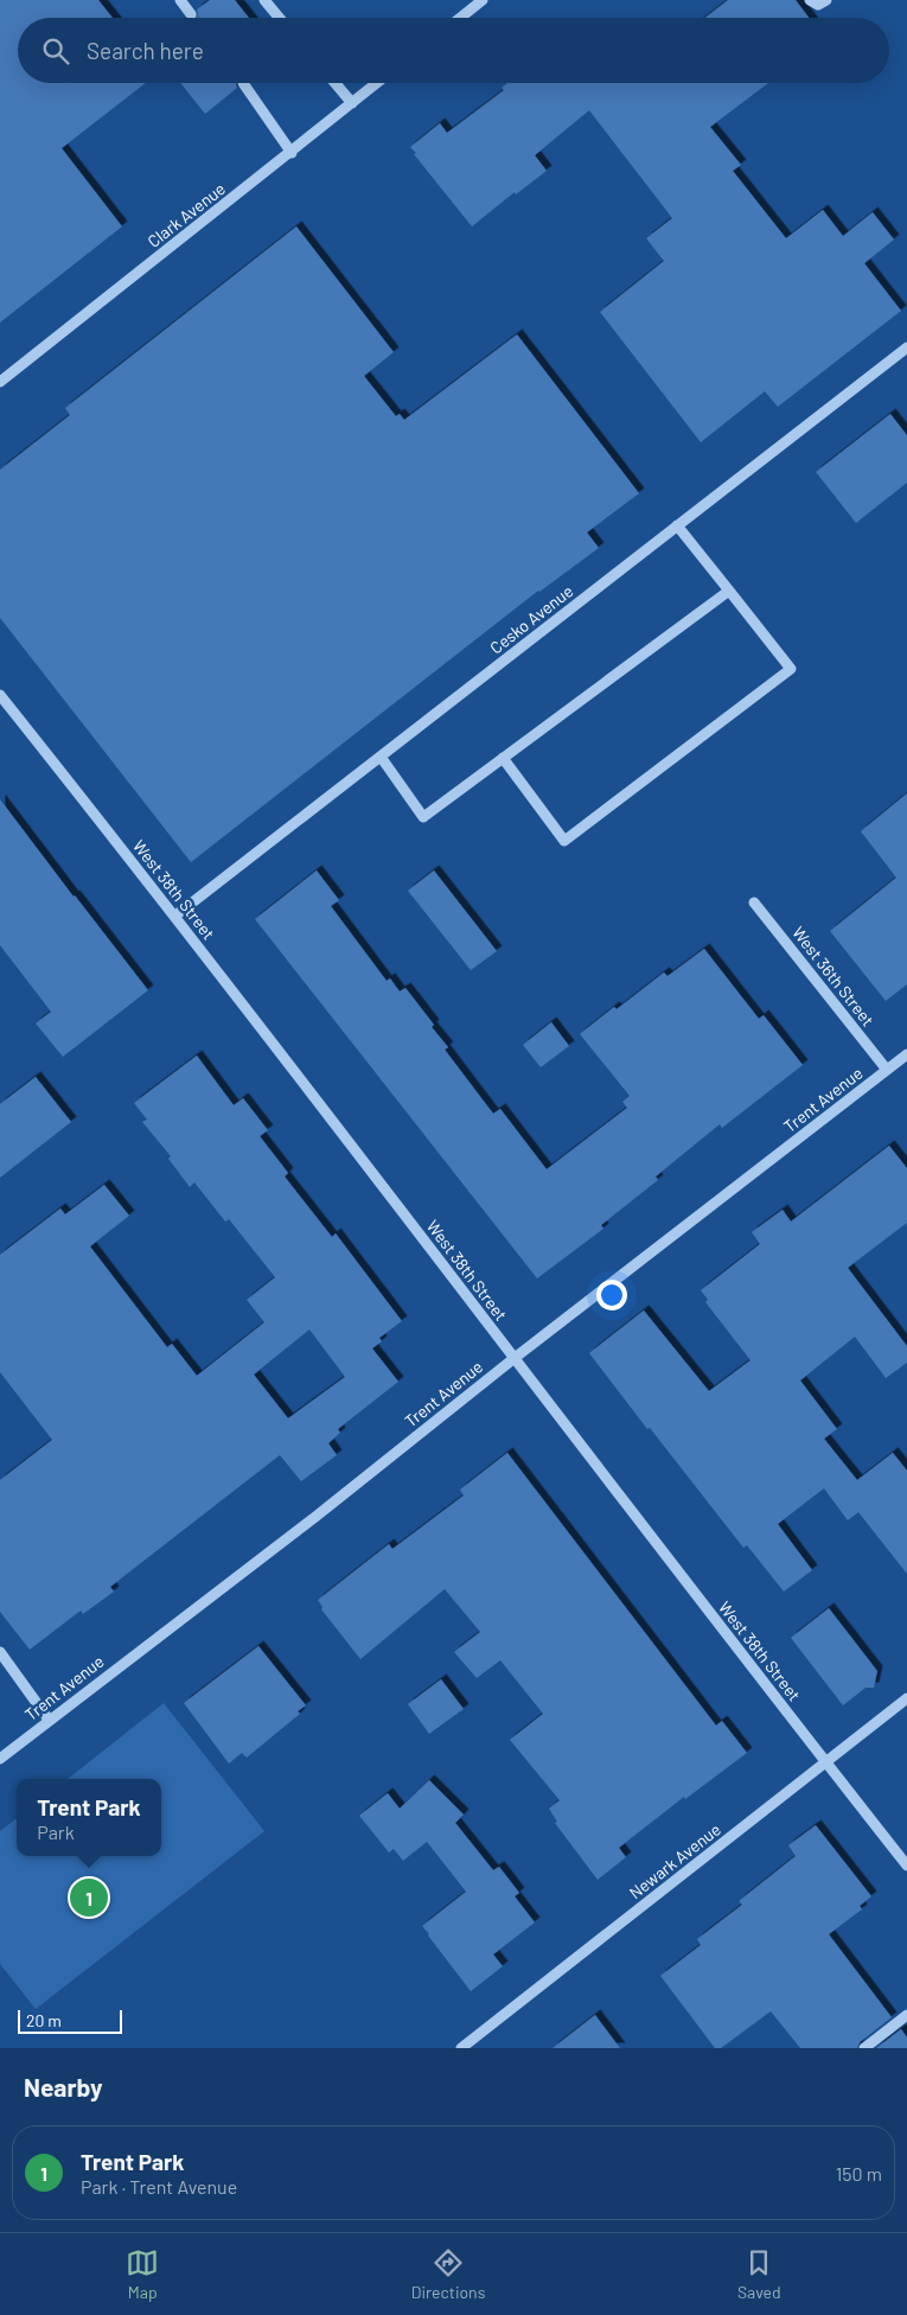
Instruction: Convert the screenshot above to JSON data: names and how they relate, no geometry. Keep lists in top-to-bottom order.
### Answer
{
  "streets": {
    "street": [
      "Clark Avenue",
      "Cesko Avenue",
      "West 38th Street",
      "West 36th Street",
      "Trent Avenue",
      "Newark Avenue"
    ]
  },
  "crossings": [
    ["Cesko Avenue", "West 38th Street"],
    ["West 38th Street", "Trent Avenue"],
    ["West 38th Street", "Newark Avenue"],
    ["West 36th Street", "Trent Avenue"]
  ],
  "scale_bar": "20 m",
  "page": {
    "search": "Search here",
    "popup": ["Trent Park", "Park"],
    "pins": "1",
    "scale": "20 m",
    "heading": "Nearby",
    "list": [
      {
        "mark": "1",
        "name": "Trent Park",
        "note": "Park · Trent Avenue",
        "value": "150 m"
      }
    ],
    "nav": ["Map", "Directions", "Saved"]
  }
}
